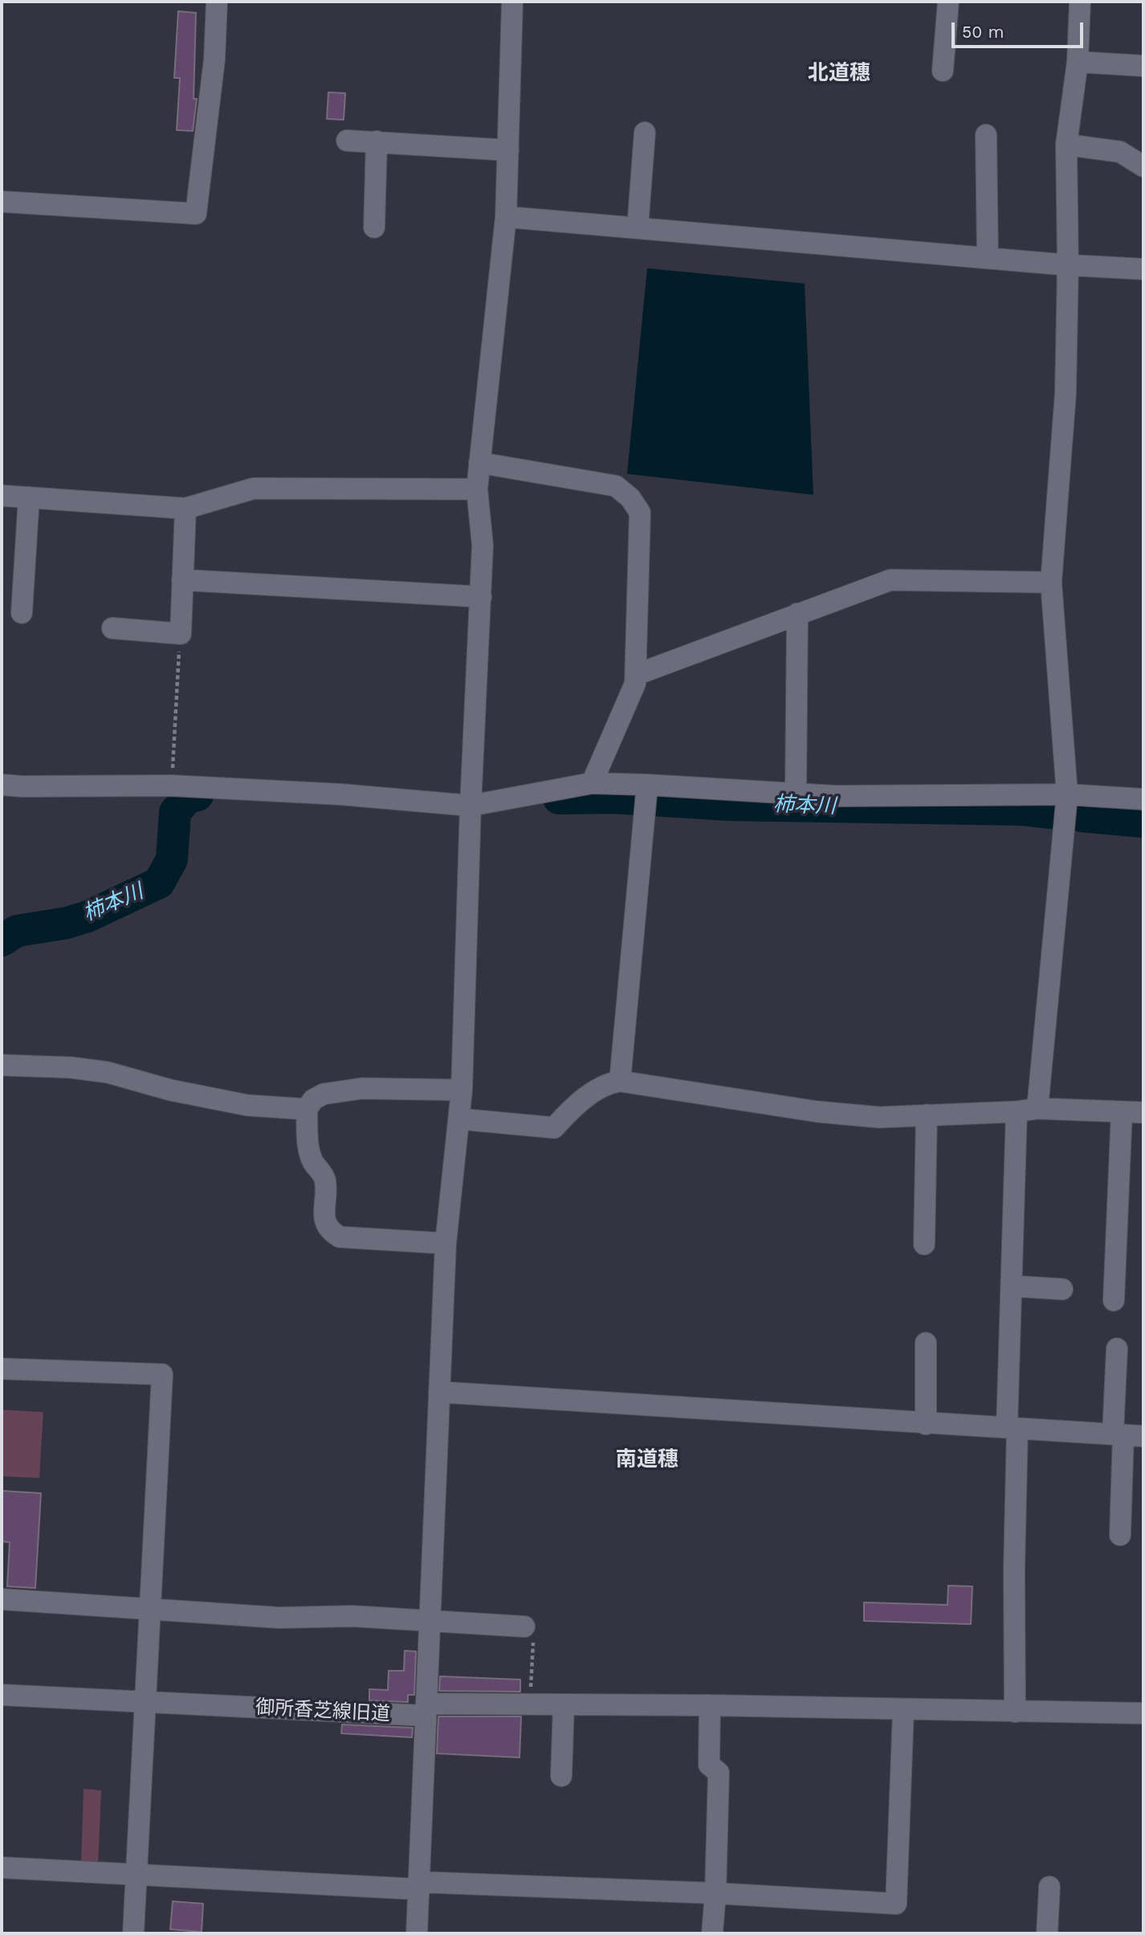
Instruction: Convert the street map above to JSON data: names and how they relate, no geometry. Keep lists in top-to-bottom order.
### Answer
{
  "streets": {
    "street": ["御所香芝線旧道"]
  },
  "districts": ["北道穗", "南道穗"],
  "water": ["柿本川"],
  "scale_bar": "50 m"
}
